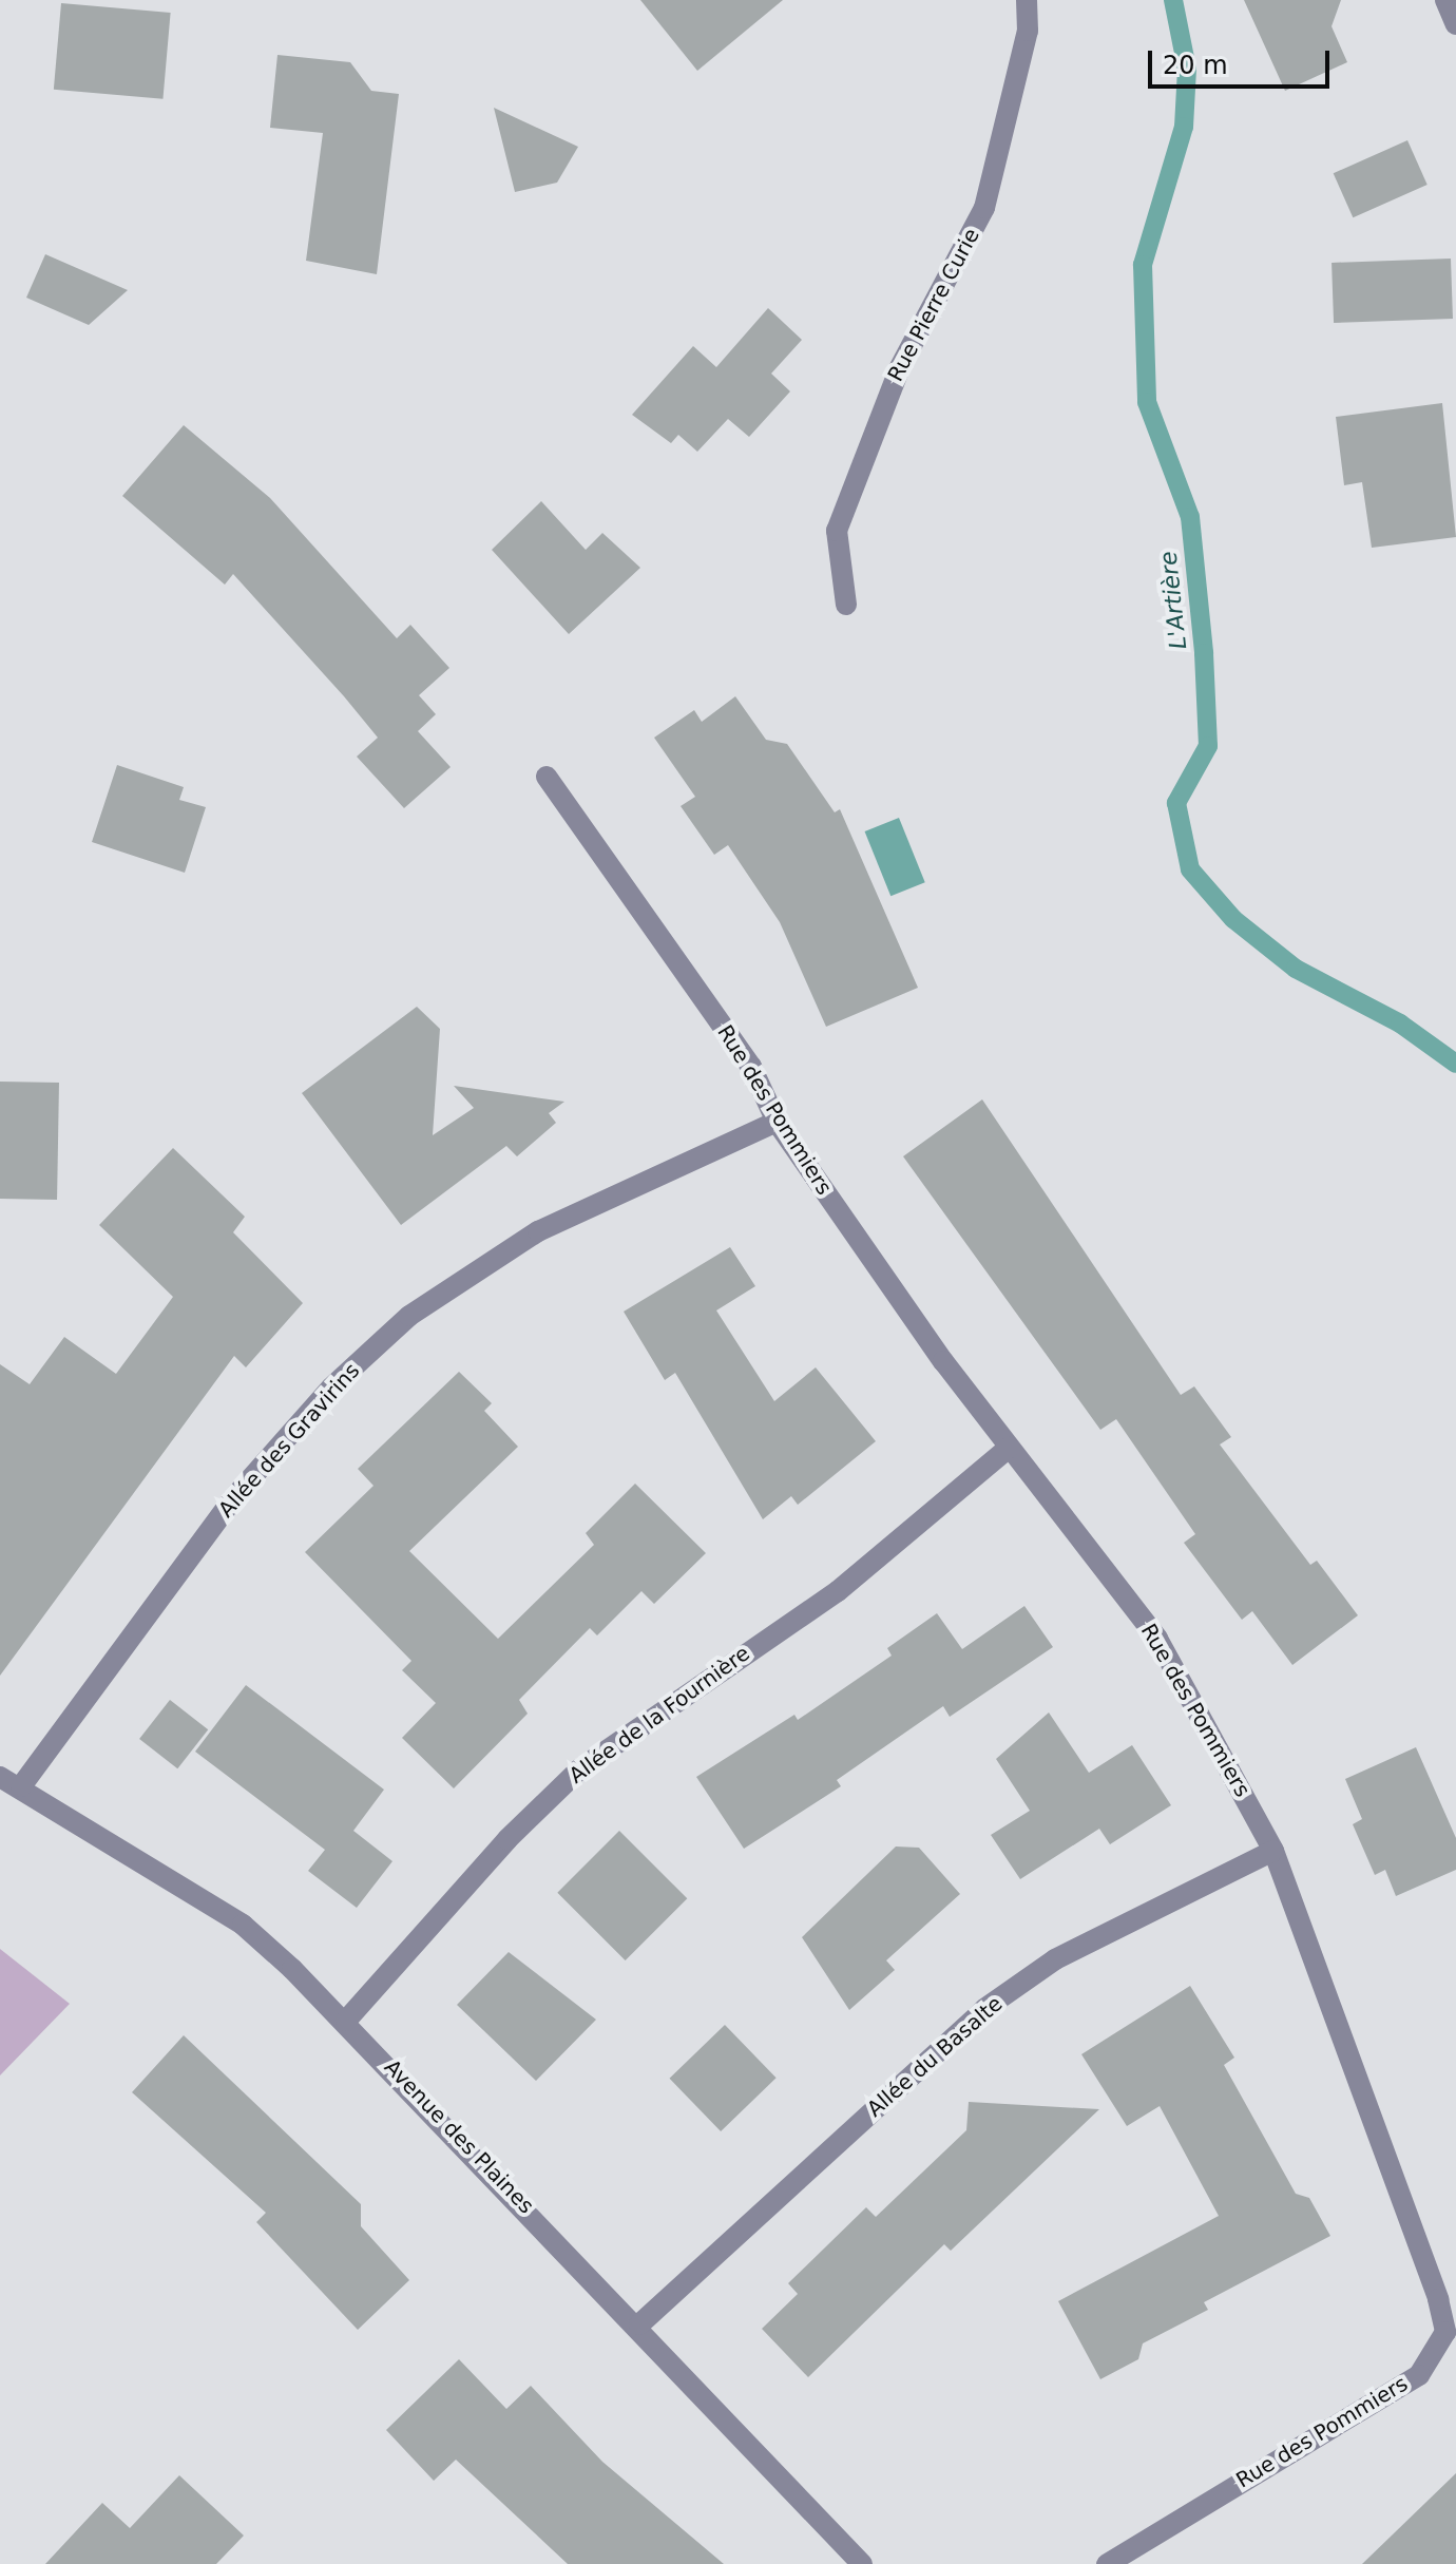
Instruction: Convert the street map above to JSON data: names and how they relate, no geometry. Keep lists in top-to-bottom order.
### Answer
{
  "streets": {
    "street": [
      "Rue Pierre Curie",
      "Rue des Pommiers",
      "Allée des Gravirins",
      "Allée de la Fournière",
      "Allée du Basalte",
      "Avenue des Plaines"
    ]
  },
  "crossings": [
    ["Rue des Pommiers", "Allée des Gravirins"],
    ["Rue des Pommiers", "Allée de la Fournière"],
    ["Rue des Pommiers", "Allée du Basalte"],
    ["Allée des Gravirins", "Avenue des Plaines"],
    ["Allée de la Fournière", "Avenue des Plaines"],
    ["Allée du Basalte", "Avenue des Plaines"]
  ],
  "water": ["L'Artière"],
  "scale_bar": "20 m"
}
